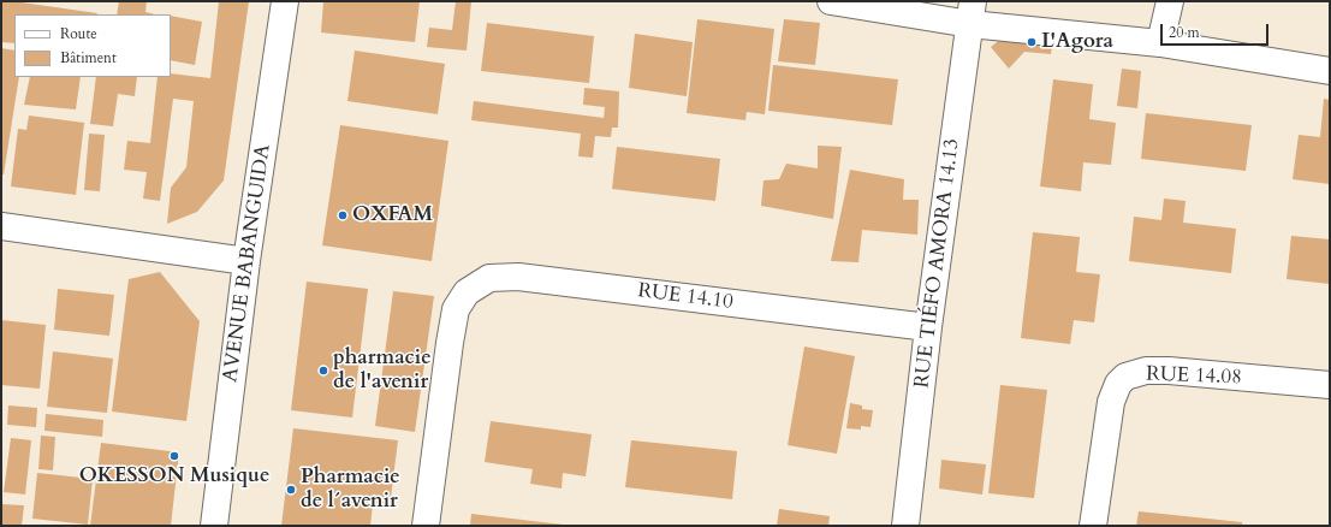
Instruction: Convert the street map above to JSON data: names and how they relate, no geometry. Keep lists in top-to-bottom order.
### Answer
{
  "streets": {
    "street": [
      "AVENUE BABANGUIDA",
      "RUE TIÉFO AMORA 14.13",
      "RUE 14.10",
      "RUE 14.08"
    ]
  },
  "crossings": [
    ["RUE TIÉFO AMORA 14.13", "RUE 14.10"]
  ],
  "places": [
    "L'Agora",
    "OXFAM",
    "pharmacie de l'avenir",
    "OKESSON Musique",
    "Pharmacie de l´avenir"
  ],
  "legend": ["Route", "Bâtiment"],
  "scale_bar": "20 m"
}
